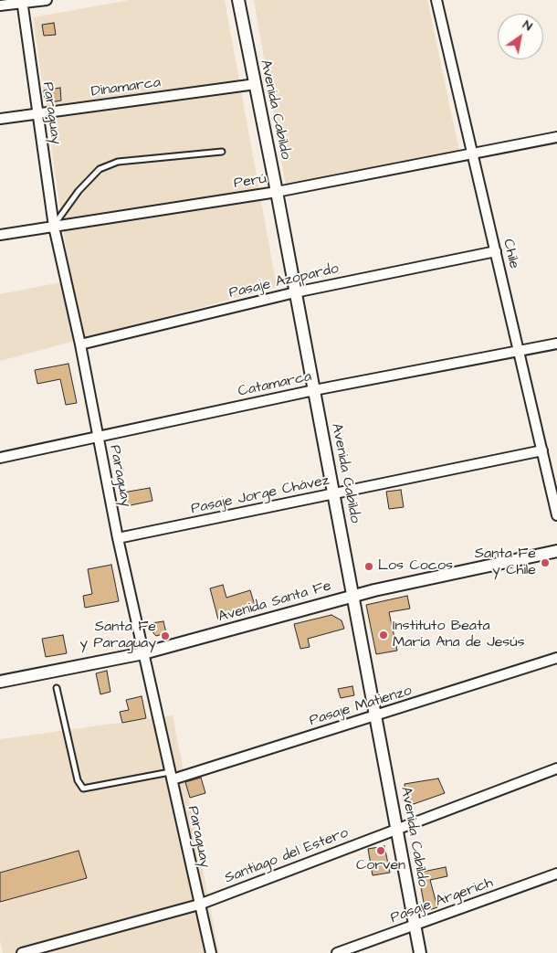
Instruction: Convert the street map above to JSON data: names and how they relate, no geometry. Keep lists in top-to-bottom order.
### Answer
{
  "streets": {
    "street": [
      "Dinamarca",
      "Avenida Cabildo",
      "Paraguay",
      "Perú",
      "Chile",
      "Pasaje Azopardo",
      "Catamarca",
      "Pasaje Jorge Chávez",
      "Avenida Santa Fe",
      "Pasaje Matienzo",
      "Santiago del Estero",
      "Pasaje Argerich"
    ]
  },
  "crossings": [
    ["Dinamarca", "Avenida Cabildo"],
    ["Dinamarca", "Paraguay"],
    ["Avenida Cabildo", "Perú"],
    ["Avenida Cabildo", "Pasaje Azopardo"],
    ["Avenida Cabildo", "Catamarca"],
    ["Avenida Cabildo", "Pasaje Jorge Chávez"],
    ["Avenida Cabildo", "Avenida Santa Fe"],
    ["Avenida Cabildo", "Pasaje Matienzo"],
    ["Avenida Cabildo", "Santiago del Estero"],
    ["Avenida Cabildo", "Pasaje Argerich"],
    ["Paraguay", "Perú"],
    ["Paraguay", "Pasaje Azopardo"],
    ["Paraguay", "Catamarca"],
    ["Paraguay", "Pasaje Jorge Chávez"],
    ["Paraguay", "Avenida Santa Fe"],
    ["Paraguay", "Pasaje Matienzo"],
    ["Paraguay", "Santiago del Estero"],
    ["Perú", "Chile"],
    ["Chile", "Pasaje Azopardo"],
    ["Chile", "Catamarca"],
    ["Chile", "Pasaje Jorge Chávez"]
  ],
  "places": [
    "Santa Fe y Chile",
    "Los Cocos",
    "Instituto Beata María Ana de Jesús",
    "Santa Fe y Paraguay",
    "Corven"
  ],
  "north": "top right"
}
